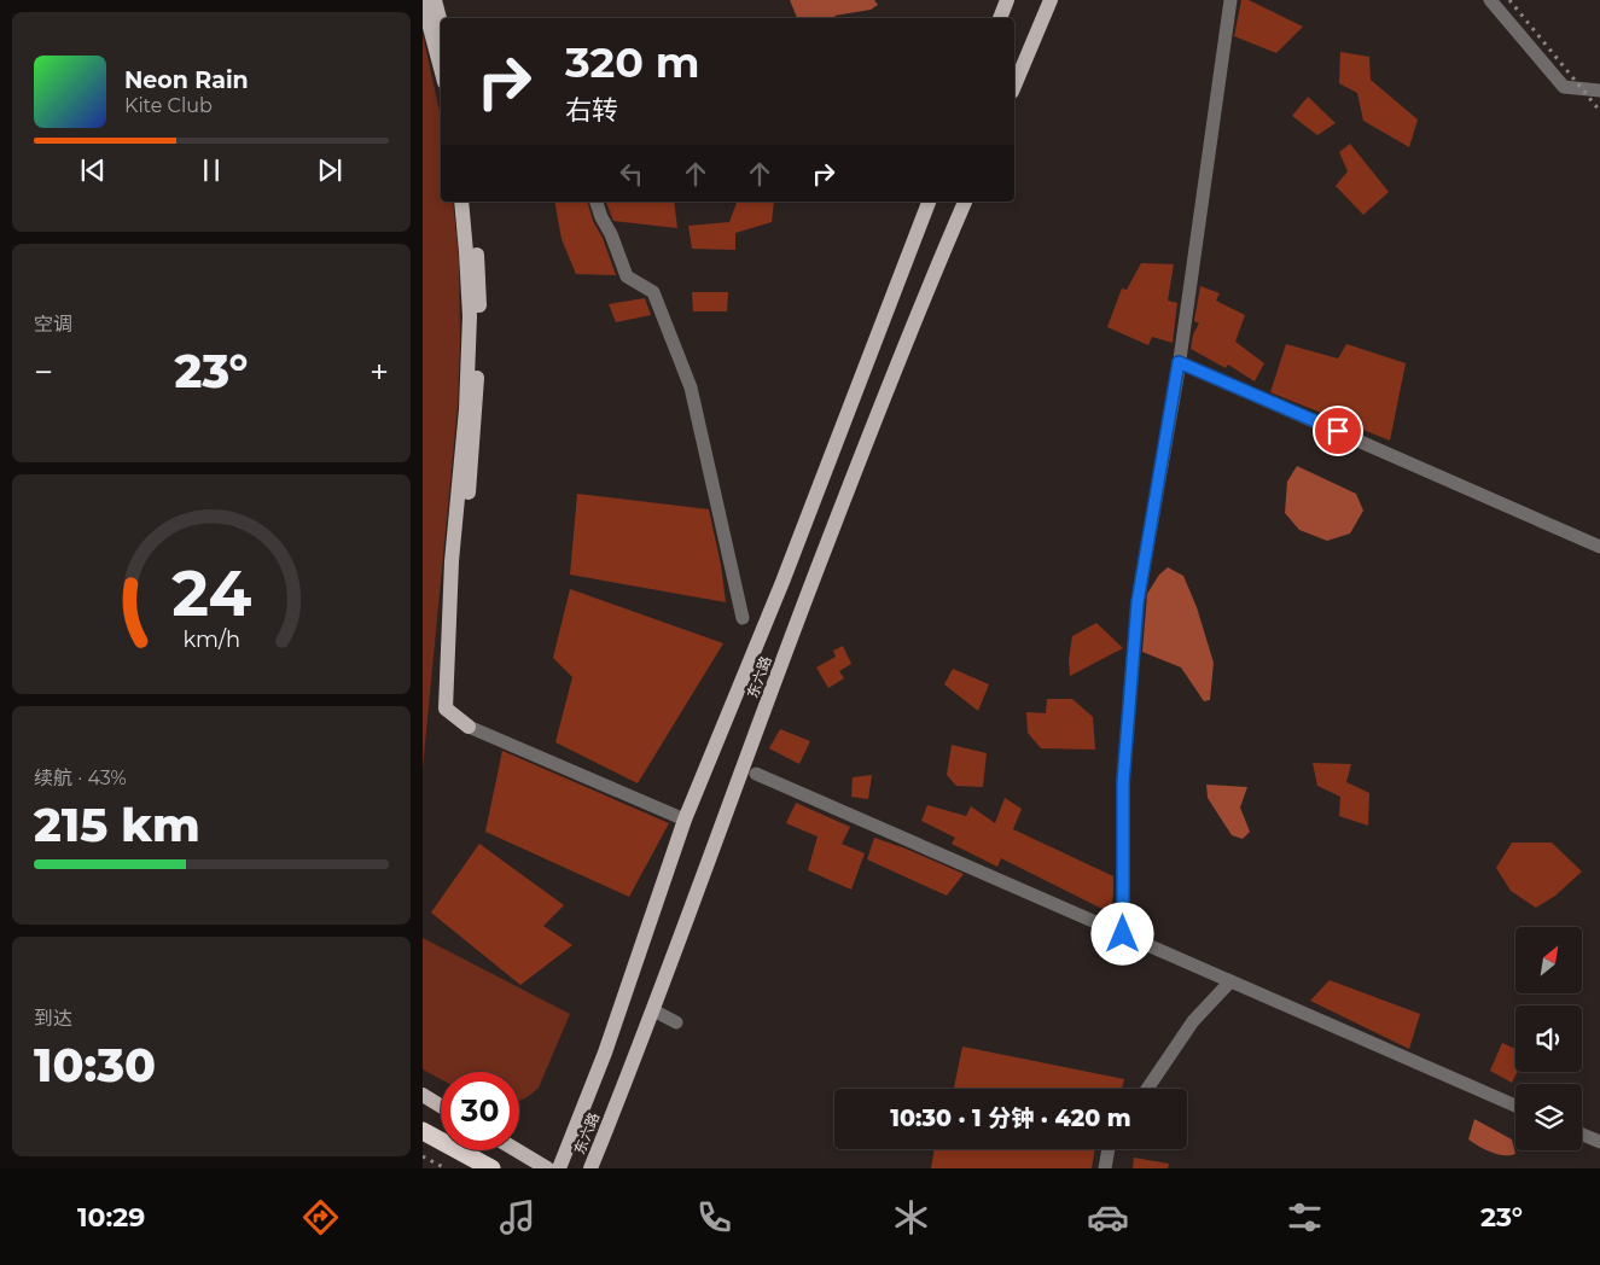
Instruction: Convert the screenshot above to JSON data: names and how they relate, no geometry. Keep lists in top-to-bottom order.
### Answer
{
  "streets": {
    "main road": ["东六路"]
  },
  "north": "top right",
  "page": {
    "turn": ["320 m", "右转"],
    "song": ["Neon Rain", "Kite Club"],
    "tile": [
      "空调",
      ["续航 · 43%", "215 km"],
      ["到达", "10:30"]
    ],
    "heat": ["−", "23°", "+"],
    "limit": "30",
    "trip": "10:30 · 1 分钟 · 420 m",
    "tabs": ["10:29", "23°"],
    "gauge": ["24", "km/h"]
  }
}
